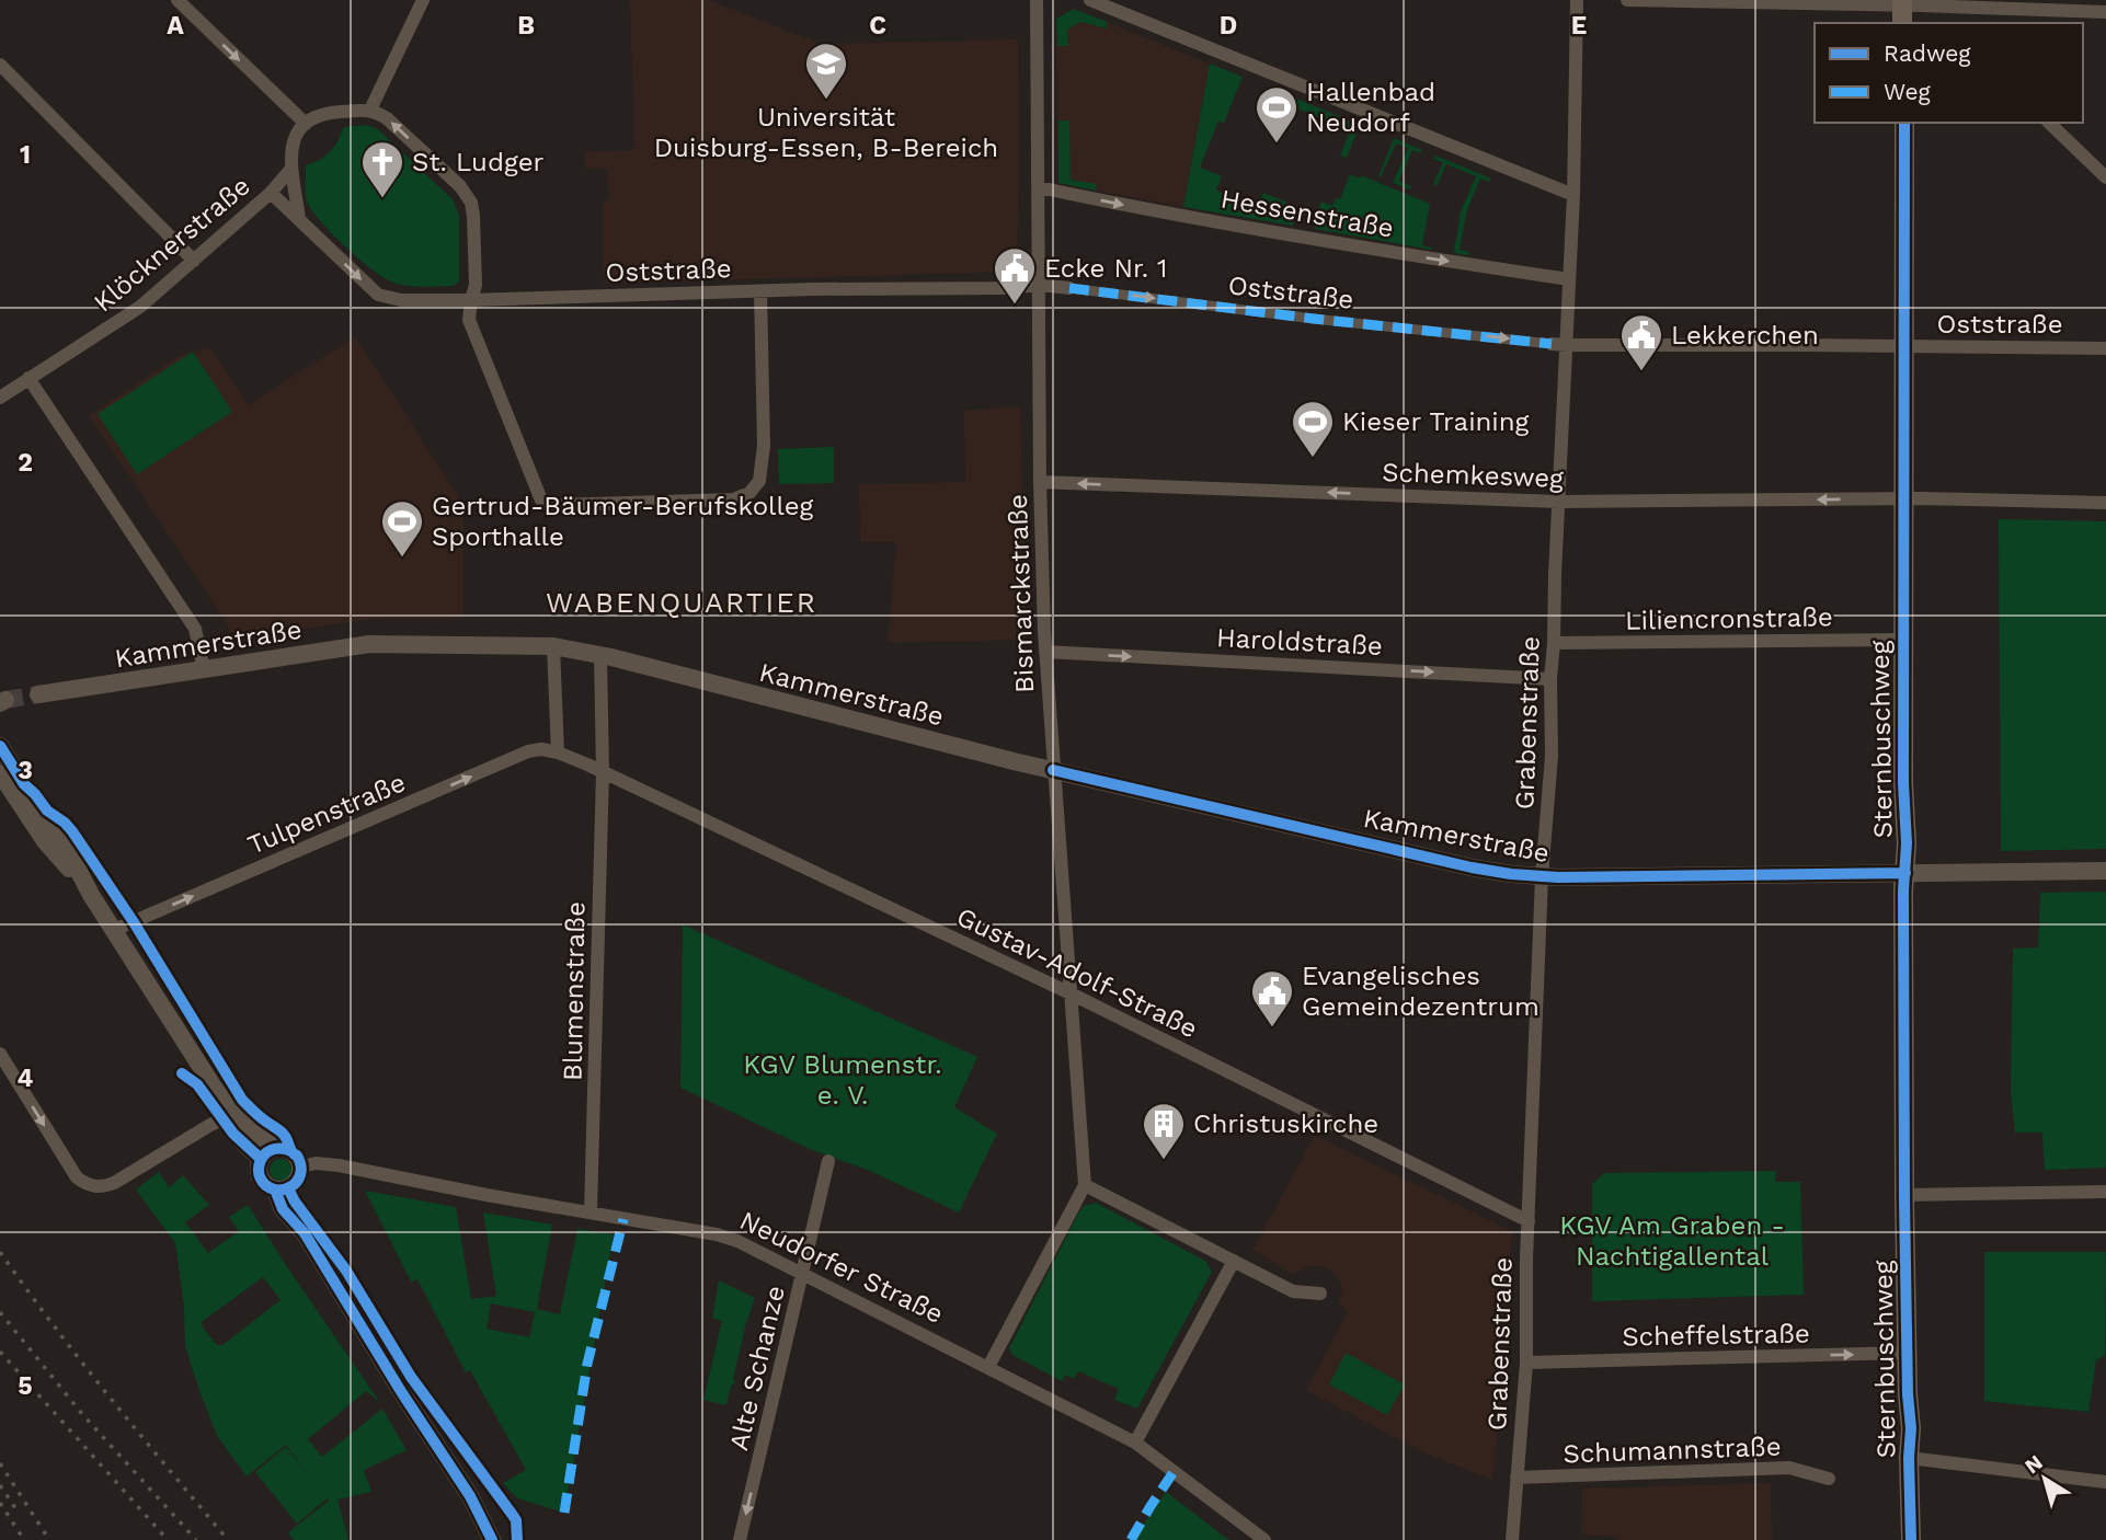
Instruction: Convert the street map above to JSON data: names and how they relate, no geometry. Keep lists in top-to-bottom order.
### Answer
{
  "streets": {
    "main road": ["Sternbuschweg"],
    "street": [
      "Hessenstraße",
      "Klöcknerstraße",
      "Oststraße",
      "Schemkesweg",
      "Bismarckstraße",
      "Liliencronstraße",
      "Haroldstraße",
      "Kammerstraße",
      "Grabenstraße",
      "Tulpenstraße",
      "Gustav-Adolf-Straße",
      "Blumenstraße",
      "Neudorfer Straße",
      "Scheffelstraße",
      "Alte Schanze",
      "Schumannstraße"
    ]
  },
  "crossings": [
    ["Hessenstraße", "Bismarckstraße"],
    ["Hessenstraße", "Grabenstraße"],
    ["Klöcknerstraße", "Oststraße"],
    ["Oststraße", "Bismarckstraße"],
    ["Oststraße", "Grabenstraße"],
    ["Oststraße", "Sternbuschweg"],
    ["Schemkesweg", "Bismarckstraße"],
    ["Schemkesweg", "Grabenstraße"],
    ["Schemkesweg", "Sternbuschweg"],
    ["Bismarckstraße", "Haroldstraße"],
    ["Bismarckstraße", "Kammerstraße"],
    ["Bismarckstraße", "Gustav-Adolf-Straße"],
    ["Liliencronstraße", "Grabenstraße"],
    ["Liliencronstraße", "Sternbuschweg"],
    ["Haroldstraße", "Grabenstraße"],
    ["Kammerstraße", "Grabenstraße"],
    ["Kammerstraße", "Sternbuschweg"],
    ["Kammerstraße", "Blumenstraße"],
    ["Grabenstraße", "Gustav-Adolf-Straße"],
    ["Grabenstraße", "Scheffelstraße"],
    ["Grabenstraße", "Schumannstraße"],
    ["Sternbuschweg", "Scheffelstraße"],
    ["Gustav-Adolf-Straße", "Blumenstraße"],
    ["Blumenstraße", "Neudorfer Straße"],
    ["Neudorfer Straße", "Alte Schanze"]
  ],
  "one_way": [
    "Hessenstraße",
    "Schemkesweg",
    "Haroldstraße",
    "Tulpenstraße",
    "Scheffelstraße",
    "Alte Schanze"
  ],
  "districts": ["WABENQUARTIER"],
  "parks": ["KGV Blumenstr. e. V.", "KGV Am Graben - Nachtigallental"],
  "places": {
    "school or university": ["Universität Duisburg-Essen, B-Bereich"],
    "sports": ["Hallenbad Neudorf", "Kieser Training", "Gertrud-Bäumer-Berufskolleg Sporthalle"],
    "church": ["St. Ludger"],
    "public building": ["Ecke Nr. 1", "Lekkerchen", "Evangelisches Gemeindezentrum"],
    "building": ["Christuskirche"]
  },
  "legend": ["Radweg", "Weg"],
  "north": "top left",
  "grid": {
    "columns": [
      "A",
      "B",
      "C",
      "D",
      "E"
    ],
    "rows": [
      "1",
      "2",
      "3",
      "4",
      "5"
    ]
  }
}
